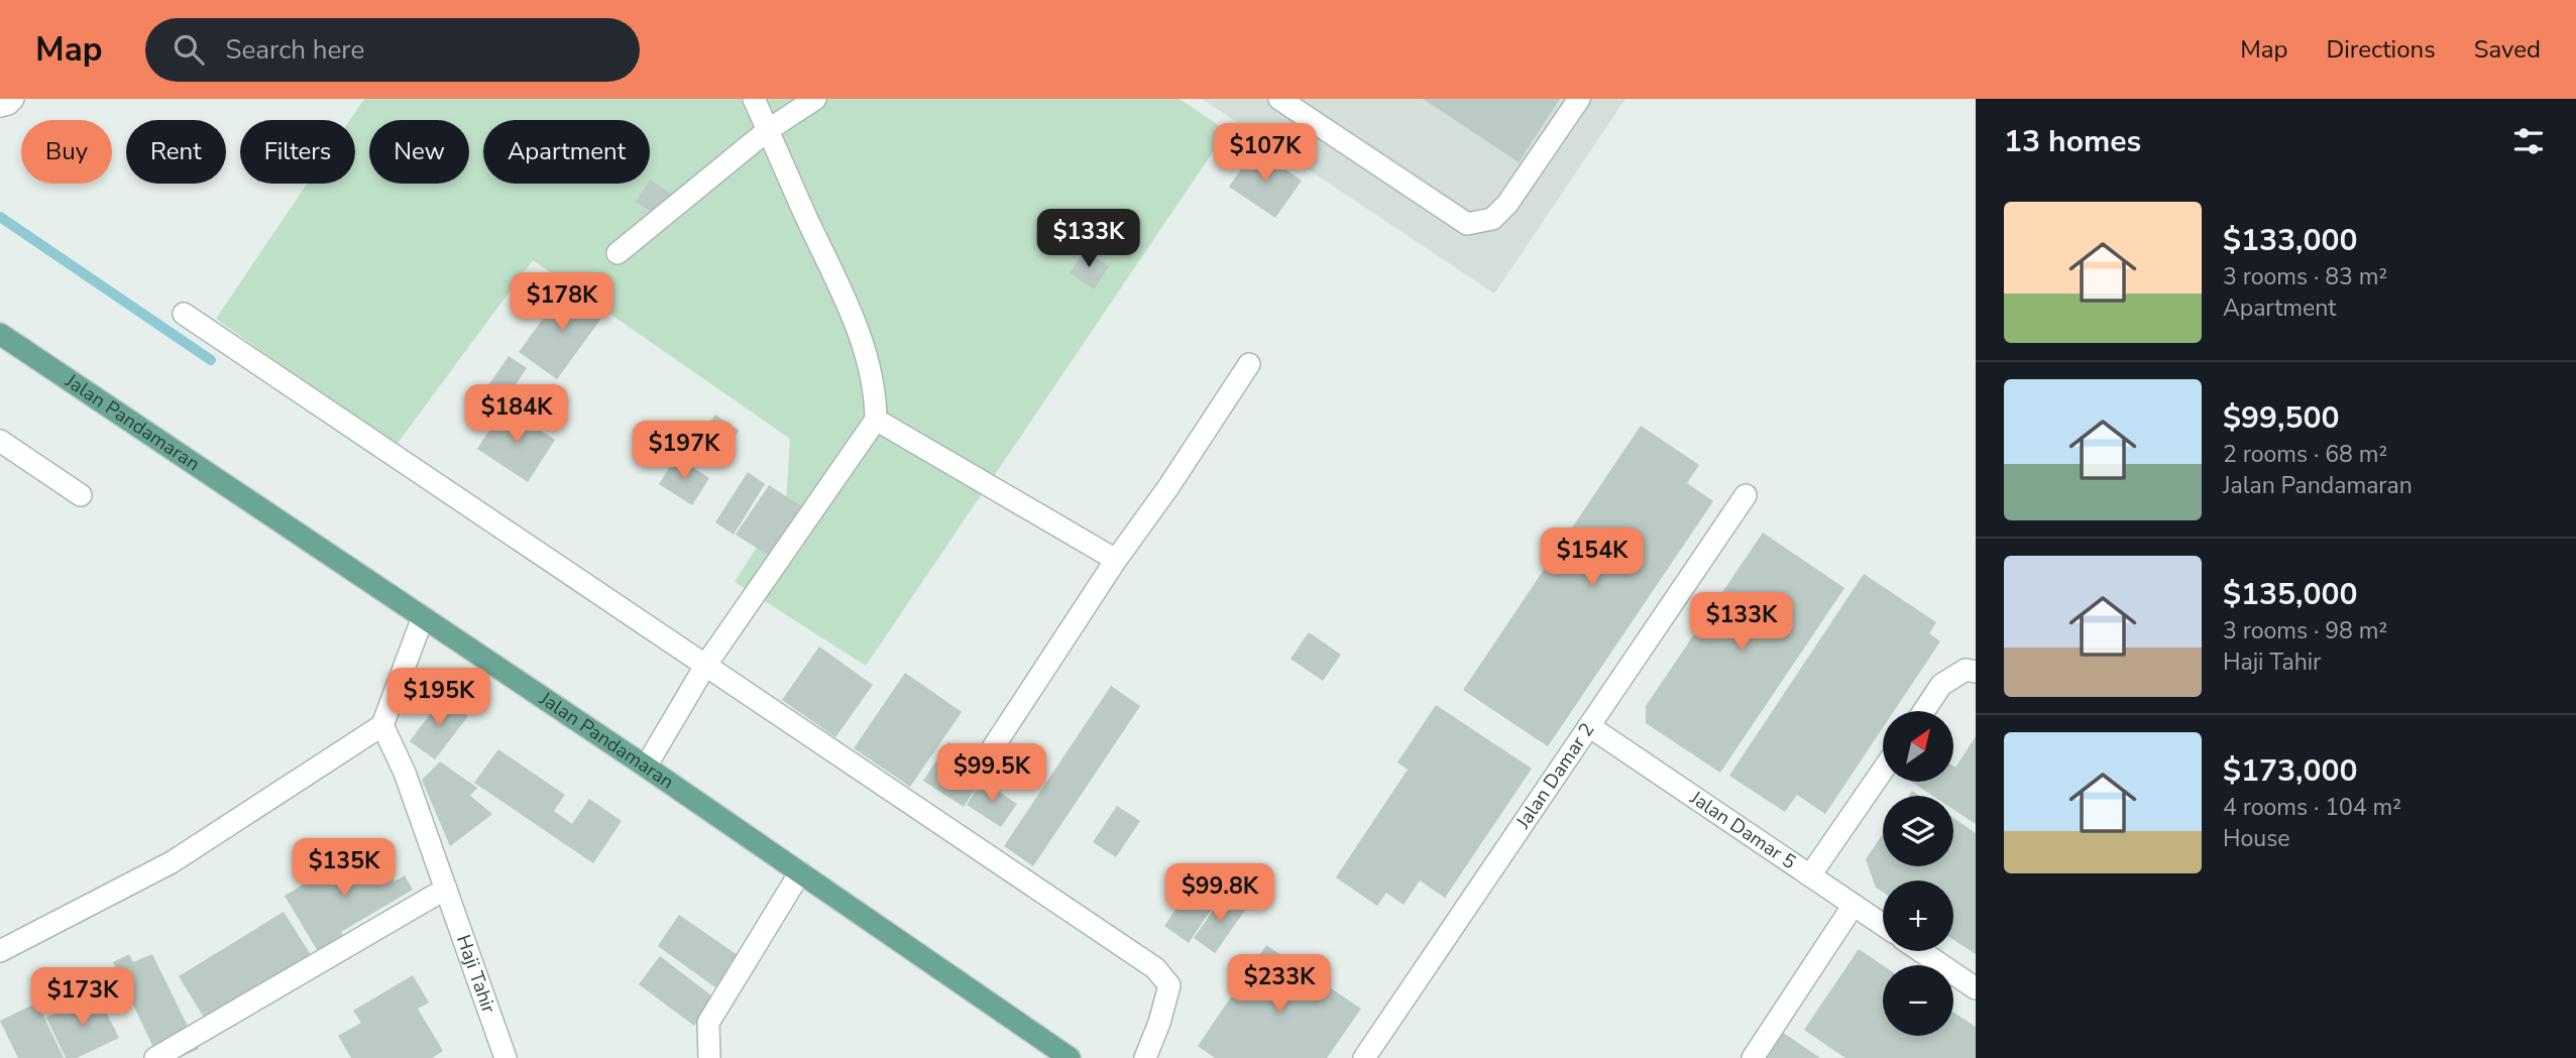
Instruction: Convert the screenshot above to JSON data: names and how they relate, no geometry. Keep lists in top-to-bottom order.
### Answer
{
  "streets": {
    "main road": ["Jalan Pandamaran"],
    "street": ["Jalan Damar 2", "Jalan Damar 5", "Haji Tahir"]
  },
  "crossings": [
    ["Jalan Damar 2", "Jalan Damar 5"]
  ],
  "north": "top right",
  "page": {
    "header": "Map",
    "search": "Search here",
    "nav": ["Map", "Directions", "Saved"],
    "heading": "13 homes",
    "chip": [
      "Buy",
      "Rent",
      "Filters",
      "New",
      "Apartment"
    ],
    "price": [
      "$107K",
      "$133K",
      "$178K",
      "$184K",
      "$197K",
      "$154K",
      "$133K",
      "$195K",
      "$99.5K",
      "$135K",
      "$99.8K",
      "$233K",
      "$173K"
    ],
    "list": [
      {
        "name": "$133,000",
        "note": "3 rooms · 83 m² · Apartment"
      },
      {
        "name": "$99,500",
        "note": "2 rooms · 68 m² · Jalan Pandamaran"
      },
      {
        "name": "$135,000",
        "note": "3 rooms · 98 m² · Haji Tahir"
      },
      {
        "name": "$173,000",
        "note": "4 rooms · 104 m² · House"
      }
    ],
    "map_buttons": ["+", "−"]
  }
}
